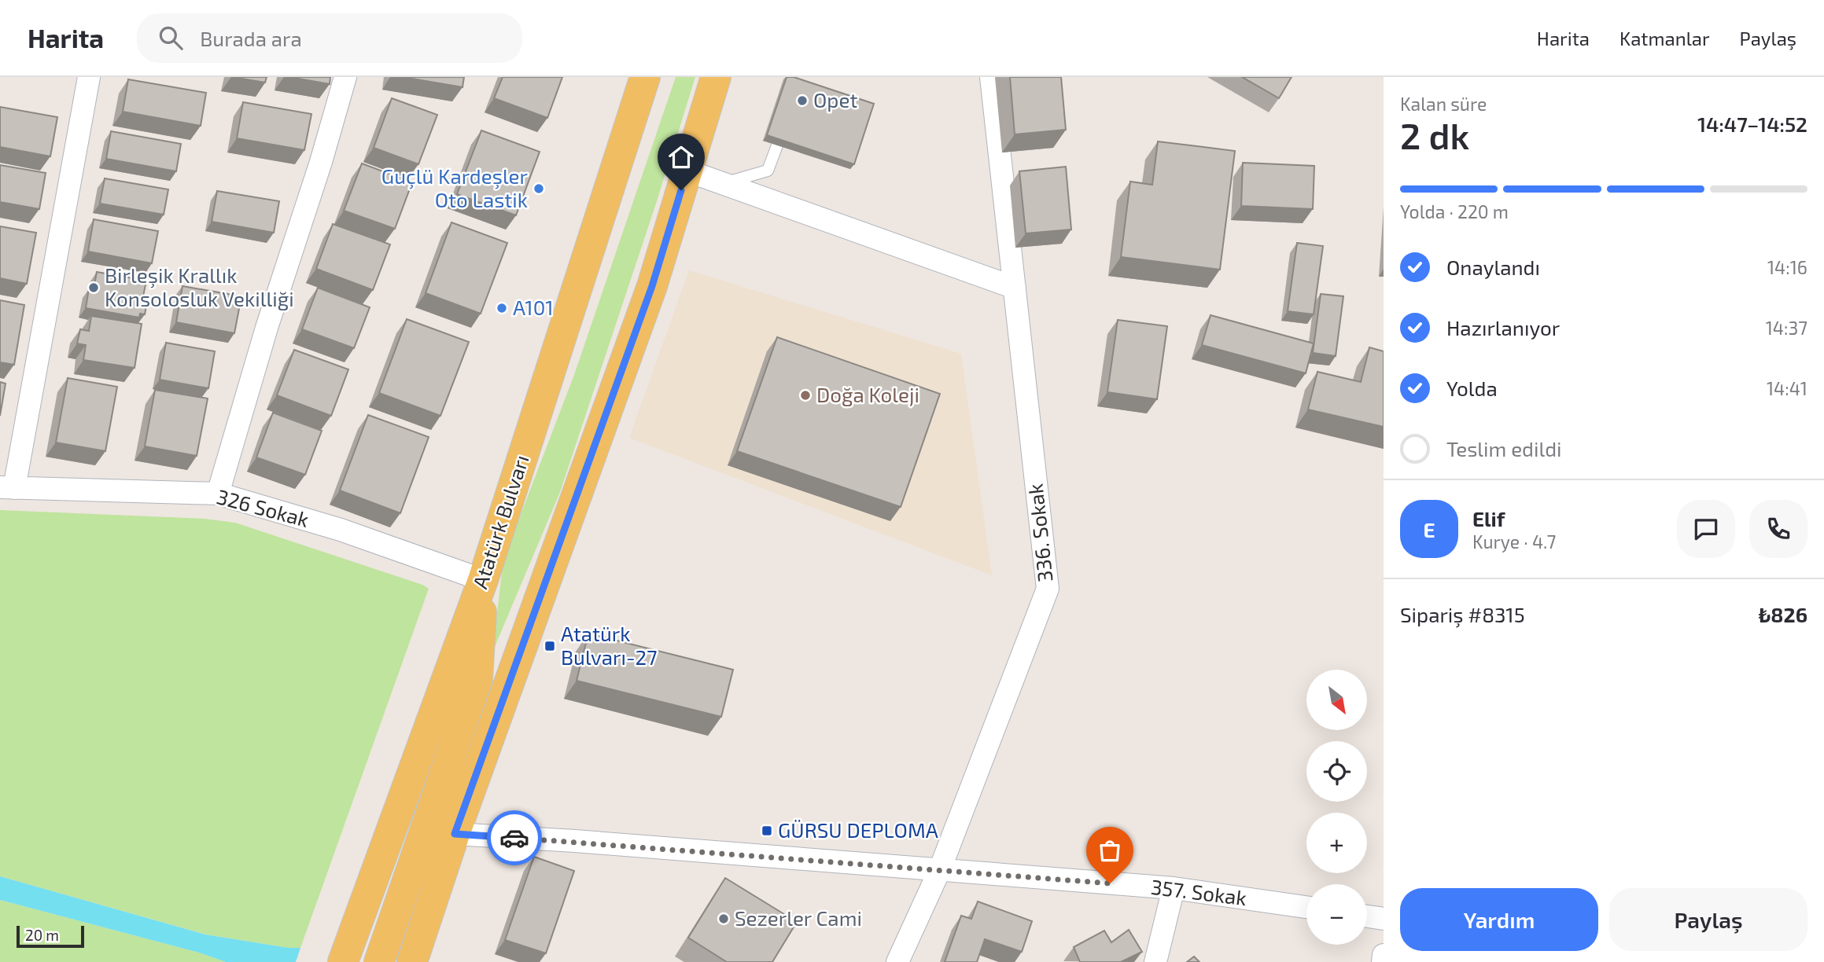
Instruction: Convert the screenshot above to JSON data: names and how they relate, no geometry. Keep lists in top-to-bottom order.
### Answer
{
  "streets": {
    "main road": ["Atatürk Bulvarı"],
    "street": ["326 Sokak", "336. Sokak", "357. Sokak"]
  },
  "crossings": [
    ["326 Sokak", "Atatürk Bulvarı"],
    ["336. Sokak", "357. Sokak"]
  ],
  "places": {
    "other": [
      "Opet",
      "Guçlü Kardeşler Oto Lastik",
      "Birleşik Krallık Konsolosluk Vekilliği",
      "A101",
      "Doğa Koleji",
      "Sezerler Cami"
    ],
    "transit": ["Atatürk Bulvarı-27", "GÜRSU DEPLOMA"]
  },
  "scale_bar": "20 m",
  "north": "bottom right",
  "page": {
    "header": "Harita",
    "search": "Burada ara",
    "nav": ["Harita", "Katmanlar", "Paylaş"],
    "heading": ["2 dk", "Kalan süre", "14:47–14:52"],
    "panel": [
      "Elif",
      "Kurye · 4.7",
      "Sipariş #8315",
      "₺826"
    ],
    "bar": "Yolda · 220 m",
    "list": [
      ["Onaylandı", "14:16"],
      ["Hazırlanıyor", "14:37"],
      ["Yolda", "14:41"],
      "Teslim edildi"
    ],
    "round": "E",
    "map_buttons": ["+", "−"],
    "buttons": ["Yardım", "Paylaş"],
    "scale": "20 m"
  }
}
